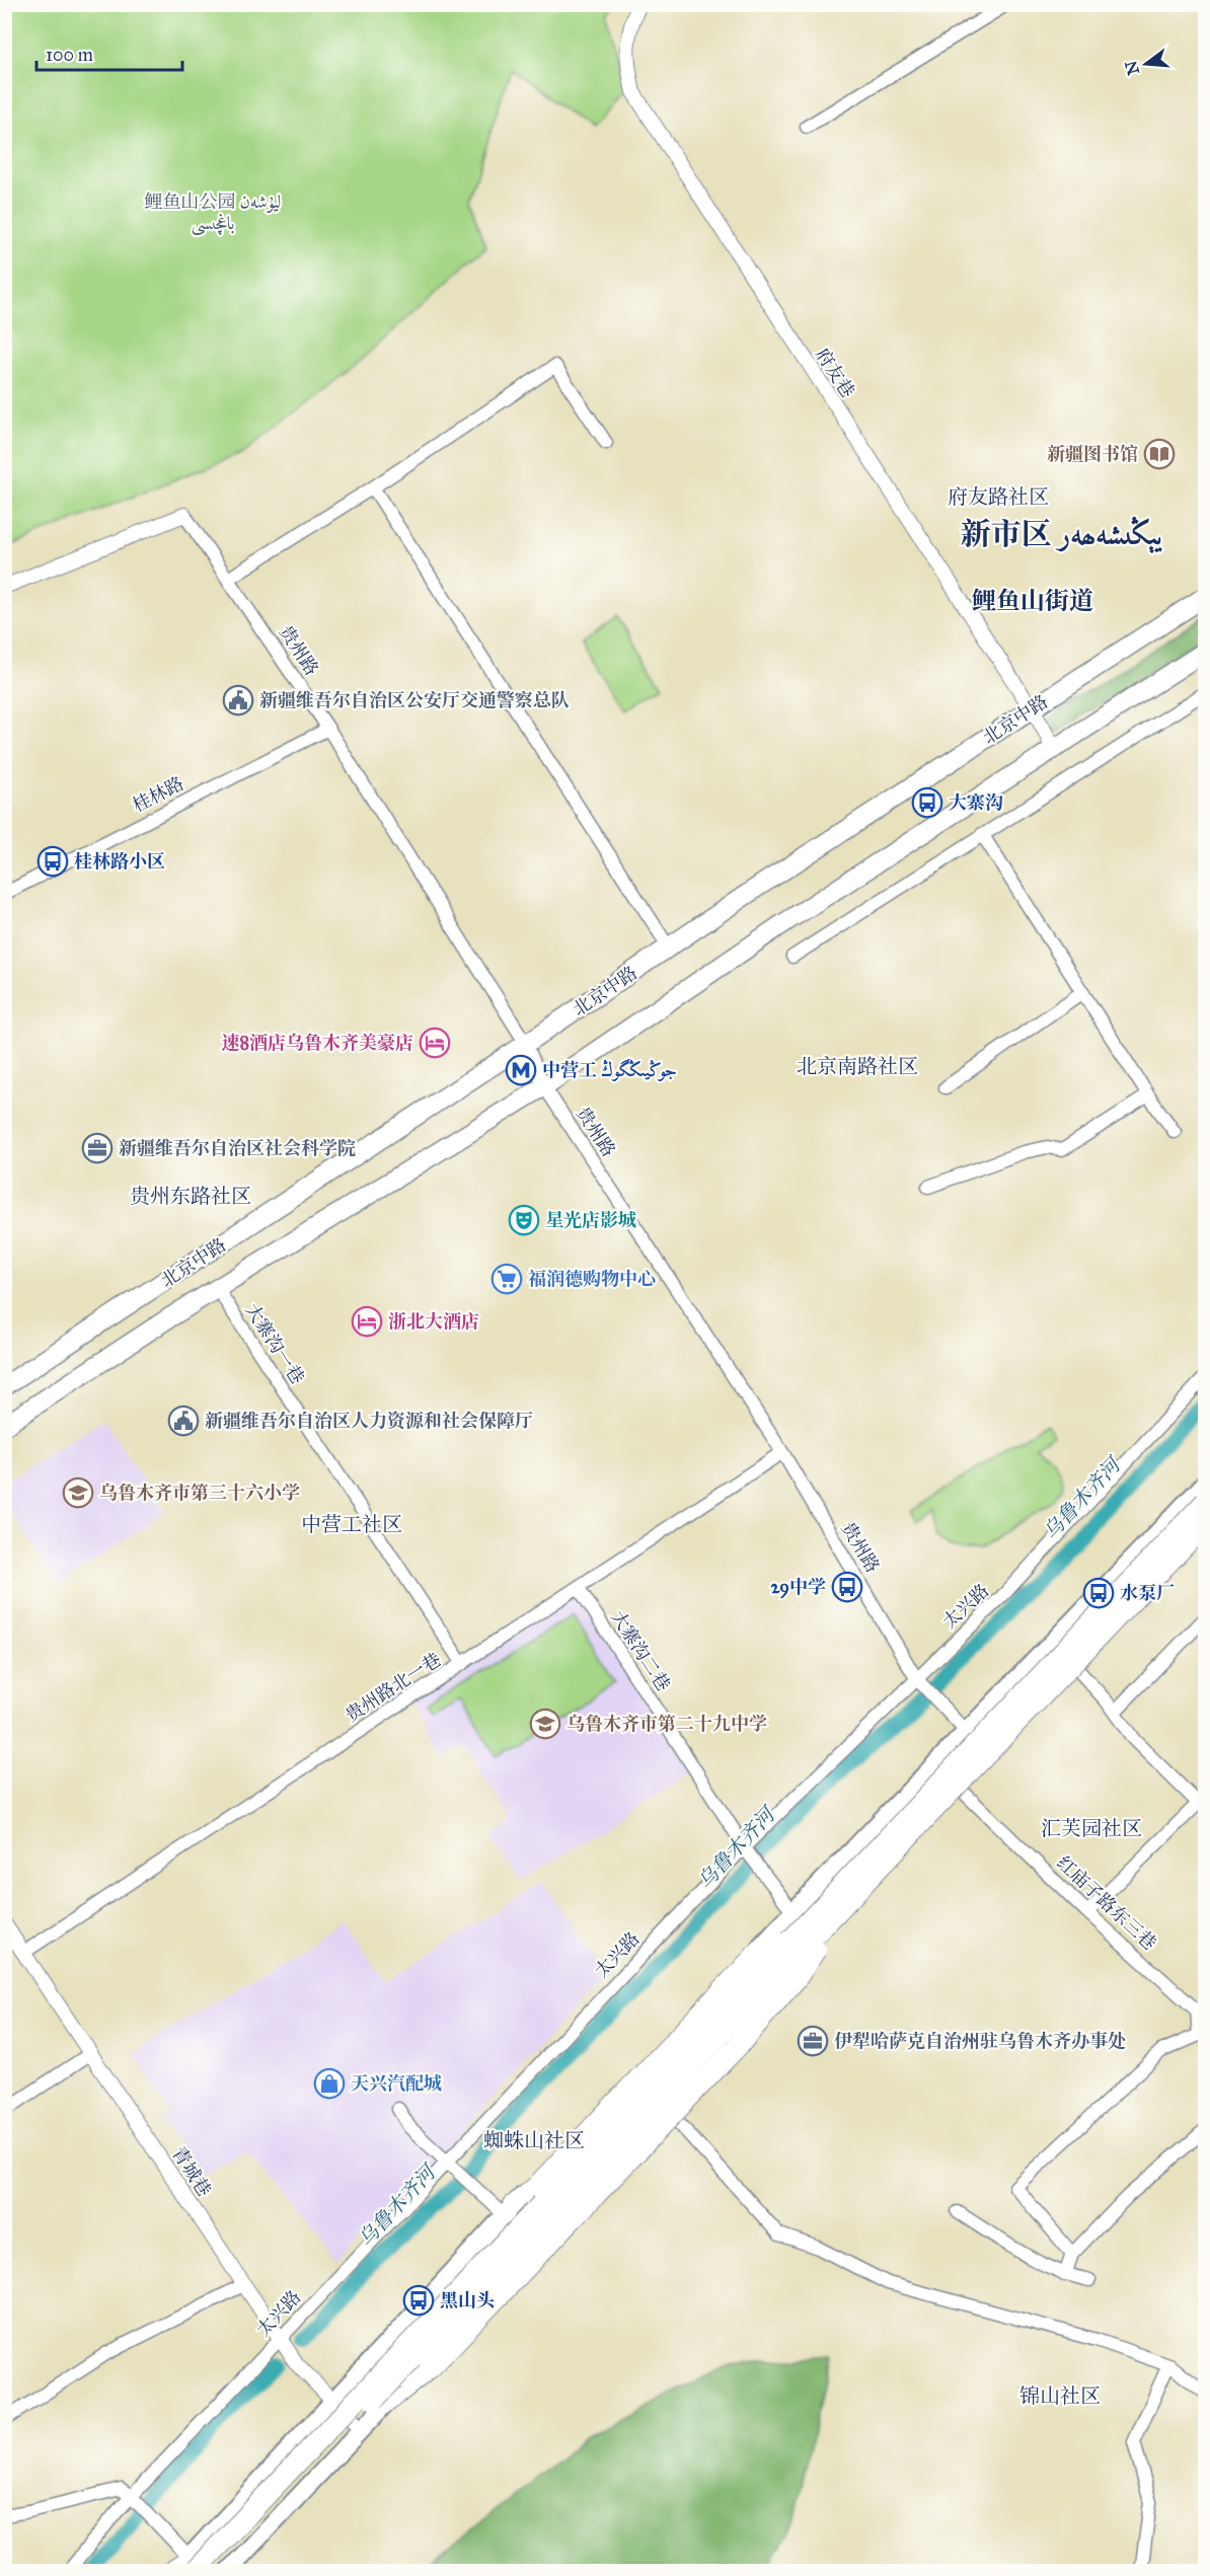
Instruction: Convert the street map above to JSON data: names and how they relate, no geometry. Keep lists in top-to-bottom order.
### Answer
{
  "streets": {
    "main road": ["北京中路"],
    "street": [
      "府友巷",
      "贵州路",
      "桂林路",
      "大寨沟一巷",
      "太兴路",
      "大寨沟二巷",
      "贵州路北一巷",
      "红庙子路东三巷",
      "青城巷"
    ]
  },
  "crossings": [
    ["府友巷", "北京中路"],
    ["贵州路", "北京中路"],
    ["贵州路", "桂林路"],
    ["贵州路", "太兴路"],
    ["贵州路", "贵州路北一巷"],
    ["北京中路", "大寨沟一巷"],
    ["大寨沟一巷", "贵州路北一巷"],
    ["太兴路", "大寨沟二巷"],
    ["太兴路", "青城巷"],
    ["大寨沟二巷", "贵州路北一巷"],
    ["贵州路北一巷", "青城巷"]
  ],
  "districts": [
    "府友路社区",
    "新市区 يېڭىشەھەر",
    "鲤鱼山街道",
    "北京南路社区",
    "贵州东路社区",
    "中营工社区",
    "汇芙园社区",
    "蜘蛛山社区",
    "锦山社区"
  ],
  "water": ["乌鲁木齐河"],
  "parks": ["鲤鱼山公园 ليۇشەن باغچىسى"],
  "places": {
    "library": ["新疆图书馆"],
    "public building": ["新疆维吾尔自治区公安厅交通警察总队", "新疆维吾尔自治区人力资源和社会保障厅"],
    "bus stop": [
      "大寨沟",
      "桂林路小区",
      "29中学",
      "水泵厂",
      "黑山头"
    ],
    "hotel": ["速8酒店乌鲁木齐美豪店", "浙北大酒店"],
    "metro station": ["中营工 جوڭيىڭگوڭ"],
    "office": ["新疆维吾尔自治区社会科学院", "伊犁哈萨克自治州驻乌鲁木齐办事处"],
    "theatre": ["星光店影城"],
    "supermarket": ["福润德购物中心"],
    "school or university": ["乌鲁木齐市第三十六小学", "乌鲁木齐市第二十九中学"],
    "shop": ["天兴汽配城"]
  },
  "scale_bar": "100 m",
  "north": "left"
}
